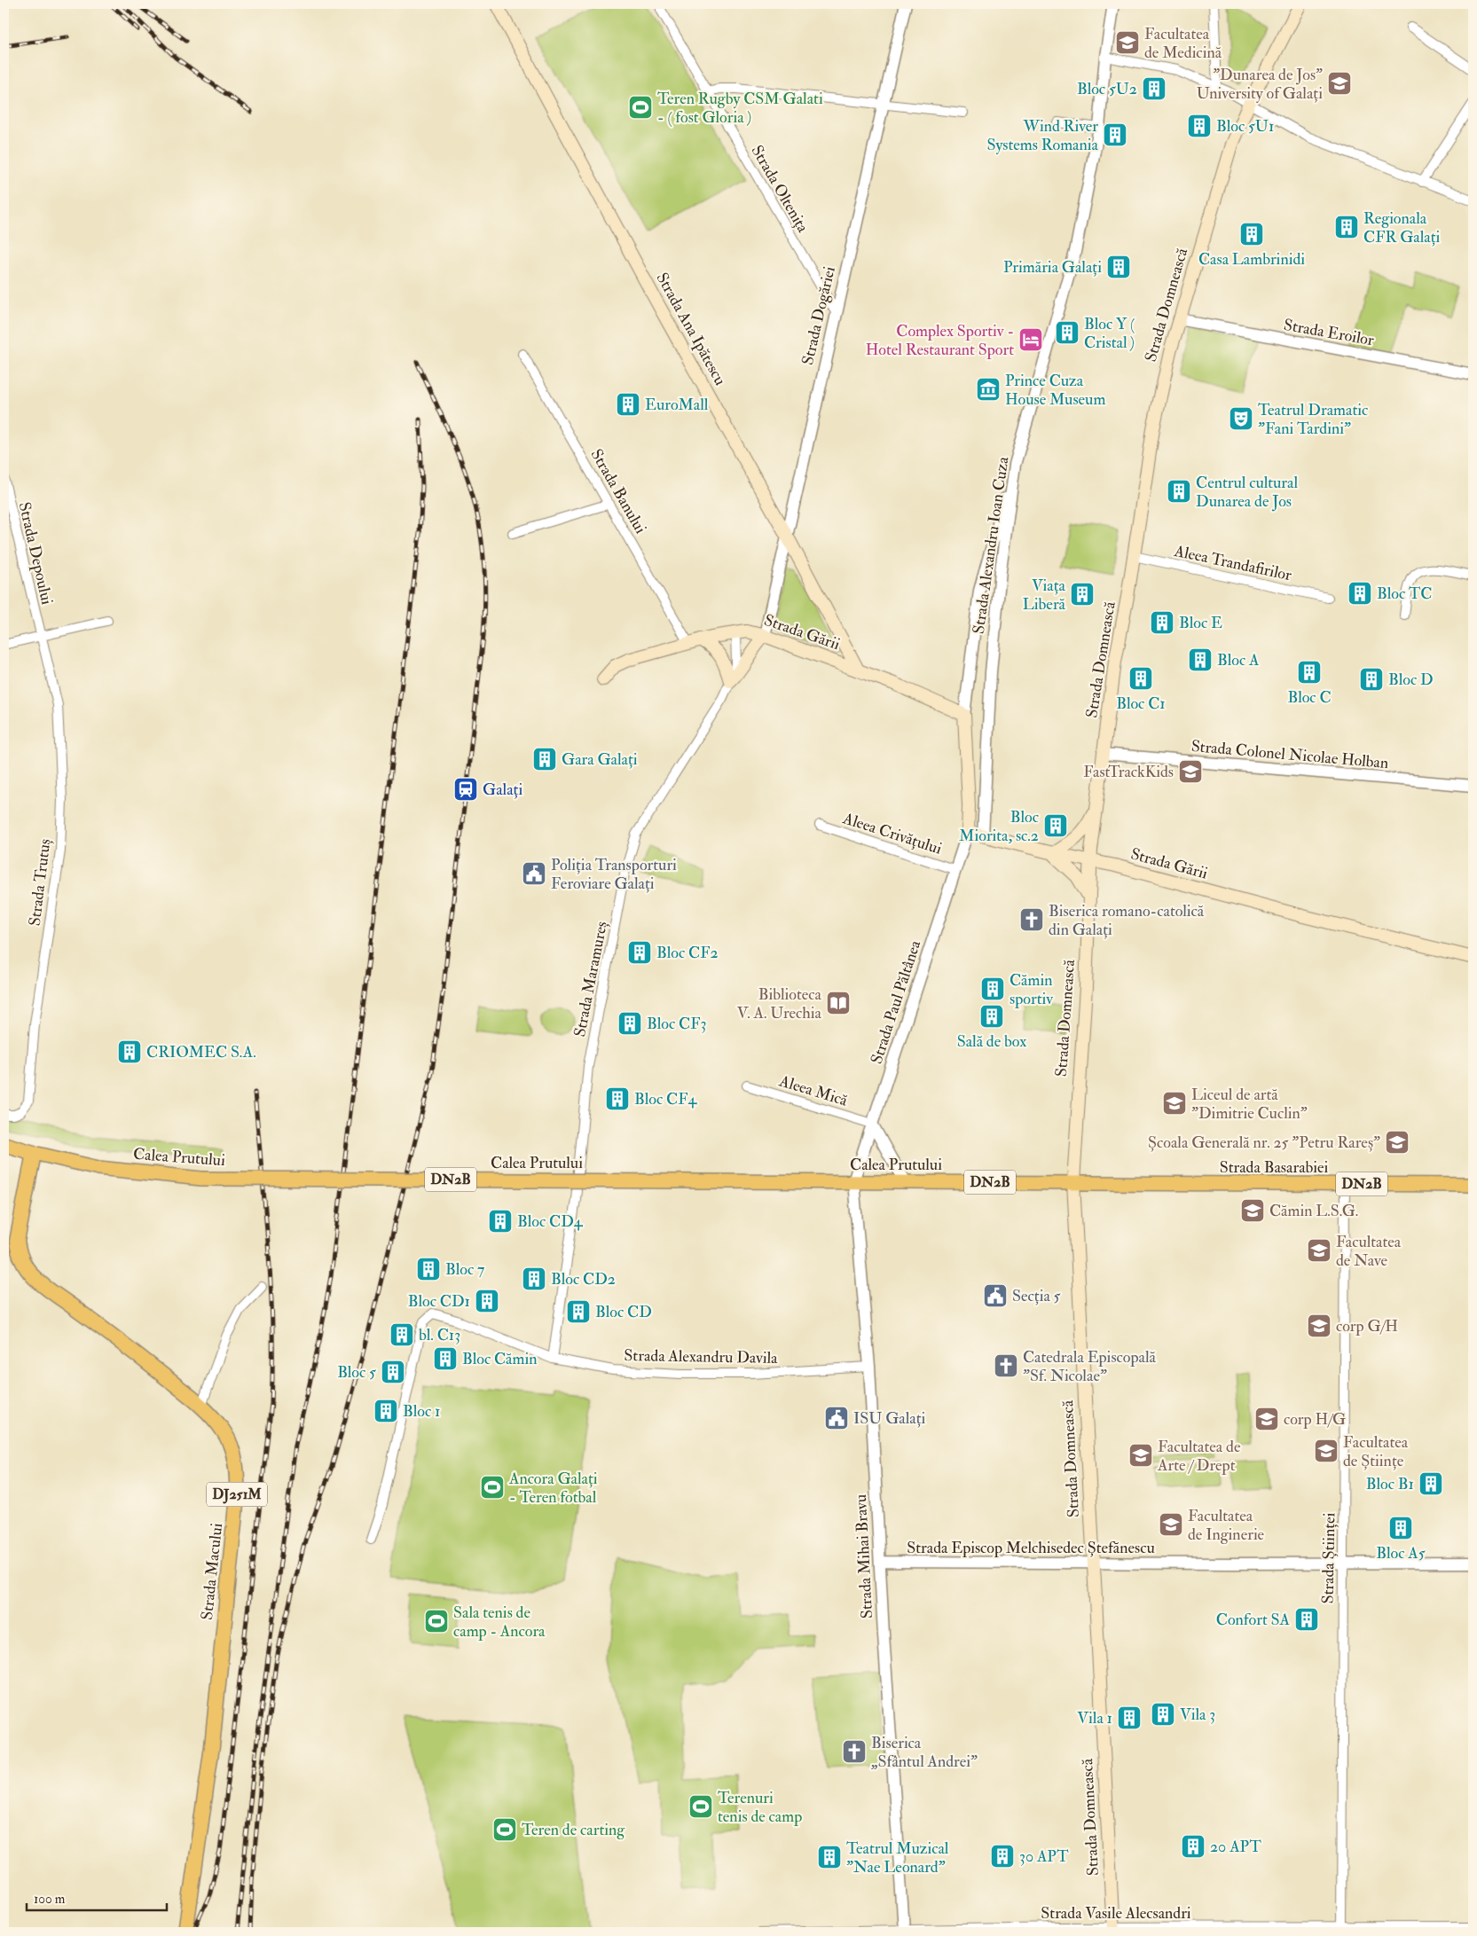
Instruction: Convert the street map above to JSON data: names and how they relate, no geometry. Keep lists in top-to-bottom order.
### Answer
{
  "streets": {
    "highway": [
      "Calea Prutului",
      "DN2B",
      "DJ251M",
      "Strada Macului"
    ],
    "main road": [
      "Strada Domnească",
      "Strada Ana Ipătescu",
      "Strada Gării",
      "Strada Basarabiei"
    ],
    "street": [
      "Strada Oltenița",
      "Strada Dogăriei",
      "Strada Eroilor",
      "Strada Banului",
      "Strada Alexandru Ioan Cuza",
      "Strada Depoului",
      "Aleea Trandafirilor",
      "Strada Colonel Nicolae Holban",
      "Aleea Crivățului",
      "Strada Trutuș",
      "Strada Maramureș",
      "Strada Paul Păltânea",
      "Aleea Mică",
      "Strada Alexandru Davila",
      "Strada Episcop Melchisedec Ștefănescu",
      "Strada Mihai Bravu",
      "Strada Științei",
      "Strada Vasile Alecsandri"
    ]
  },
  "crossings": [
    ["Strada Oltenița", "Strada Dogăriei"],
    ["Strada Domnească", "Strada Eroilor"],
    ["Strada Domnească", "Aleea Trandafirilor"],
    ["Strada Domnească", "Strada Gării"],
    ["Strada Domnească", "Strada Colonel Nicolae Holban"],
    ["Strada Domnească", "Calea Prutului"],
    ["Strada Domnească", "Strada Basarabiei"],
    ["Strada Domnească", "Strada Episcop Melchisedec Ștefănescu"],
    ["Strada Domnească", "Strada Vasile Alecsandri"],
    ["Strada Dogăriei", "Strada Ana Ipătescu"],
    ["Strada Dogăriei", "Strada Gării"],
    ["Strada Ana Ipătescu", "Strada Gării"],
    ["Strada Banului", "Strada Gării"],
    ["Strada Alexandru Ioan Cuza", "Strada Gării"],
    ["Strada Depoului", "Strada Trutuș"],
    ["Strada Gării", "Strada Maramureș"],
    ["Strada Gării", "Strada Paul Păltânea"],
    ["Aleea Crivățului", "Strada Paul Păltânea"],
    ["Strada Maramureș", "Strada Alexandru Davila"],
    ["Strada Paul Păltânea", "Aleea Mică"],
    ["Strada Paul Păltânea", "Calea Prutului"],
    ["Strada Paul Păltânea", "Strada Mihai Bravu"],
    ["Calea Prutului", "Strada Basarabiei"],
    ["Calea Prutului", "Strada Mihai Bravu"],
    ["Calea Prutului", "Strada Macului"],
    ["Strada Basarabiei", "Strada Științei"],
    ["Strada Alexandru Davila", "Strada Mihai Bravu"],
    ["Strada Episcop Melchisedec Ștefănescu", "Strada Mihai Bravu"],
    ["Strada Episcop Melchisedec Ștefănescu", "Strada Științei"],
    ["Strada Mihai Bravu", "Strada Vasile Alecsandri"],
    ["Strada Științei", "Strada Vasile Alecsandri"]
  ],
  "places": {
    "school or university": [
      "Facultatea de Medicină",
      "\"Dunarea de Jos\" University of Galați",
      "FastTrackKids",
      "Liceul de artă \"Dimitrie Cuclin\"",
      "Școala Generală nr. 25 \"Petru Rareș\"",
      "Cămin L.S.G.",
      "Facultatea de Nave",
      "corp G/H",
      "corp H/G",
      "Facultatea de Științe",
      "Facultatea de Arte / Drept",
      "Facultatea de Inginerie"
    ],
    "building": [
      "Bloc 5U2",
      "Bloc 5U1",
      "Wind River Systems Romania",
      "Regionala CFR Galați",
      "Casa Lambrinidi",
      "Primăria Galați",
      "Bloc Y ( Cristal )",
      "EuroMall",
      "Centrul cultural Dunarea de Jos",
      "Bloc TC",
      "Viața Liberă",
      "Bloc E",
      "Bloc A",
      "Bloc C",
      "Bloc C1",
      "Bloc D",
      "Gara Galați",
      "Bloc Miorita, sc.2",
      "Bloc CF2",
      "Cămin sportiv",
      "Sală de box",
      "Bloc CF3",
      "CRIOMEC S.A.",
      "Bloc CF4",
      "Bloc CD4",
      "Bloc 7",
      "Bloc CD2",
      "Bloc CD1",
      "Bloc CD",
      "bl. C13",
      "Bloc Cămin",
      "Bloc 5",
      "Bloc 1",
      "Bloc B1",
      "Bloc A5",
      "Confort SA",
      "Vila 3",
      "Vila 1",
      "20 APT",
      "30 APT",
      "Teatrul Muzical \"Nae Leonard\""
    ],
    "sports": [
      "Teren Rugby CSM Galati - ( fost Gloria )",
      "Ancora Galați - Teren fotbal",
      "Sala tenis de camp - Ancora",
      "Terenuri tenis de camp",
      "Teren de carting"
    ],
    "hotel": ["Complex Sportiv - Hotel Restaurant Sport"],
    "museum": ["Prince Cuza House Museum"],
    "theatre": ["Teatrul Dramatic \"Fani Tardini\""],
    "station": ["Galați"],
    "public building": ["Poliția Transporturi Feroviare Galați", "Secția 5", "ISU Galați"],
    "church": ["Biserica romano-catolică din Galați", "Catedrala Episcopală \"Sf. Nicolae\"", "Biserica „Sfântul Andrei\""],
    "library": ["Biblioteca V. A. Urechia"]
  },
  "scale_bar": "100 m"
}
